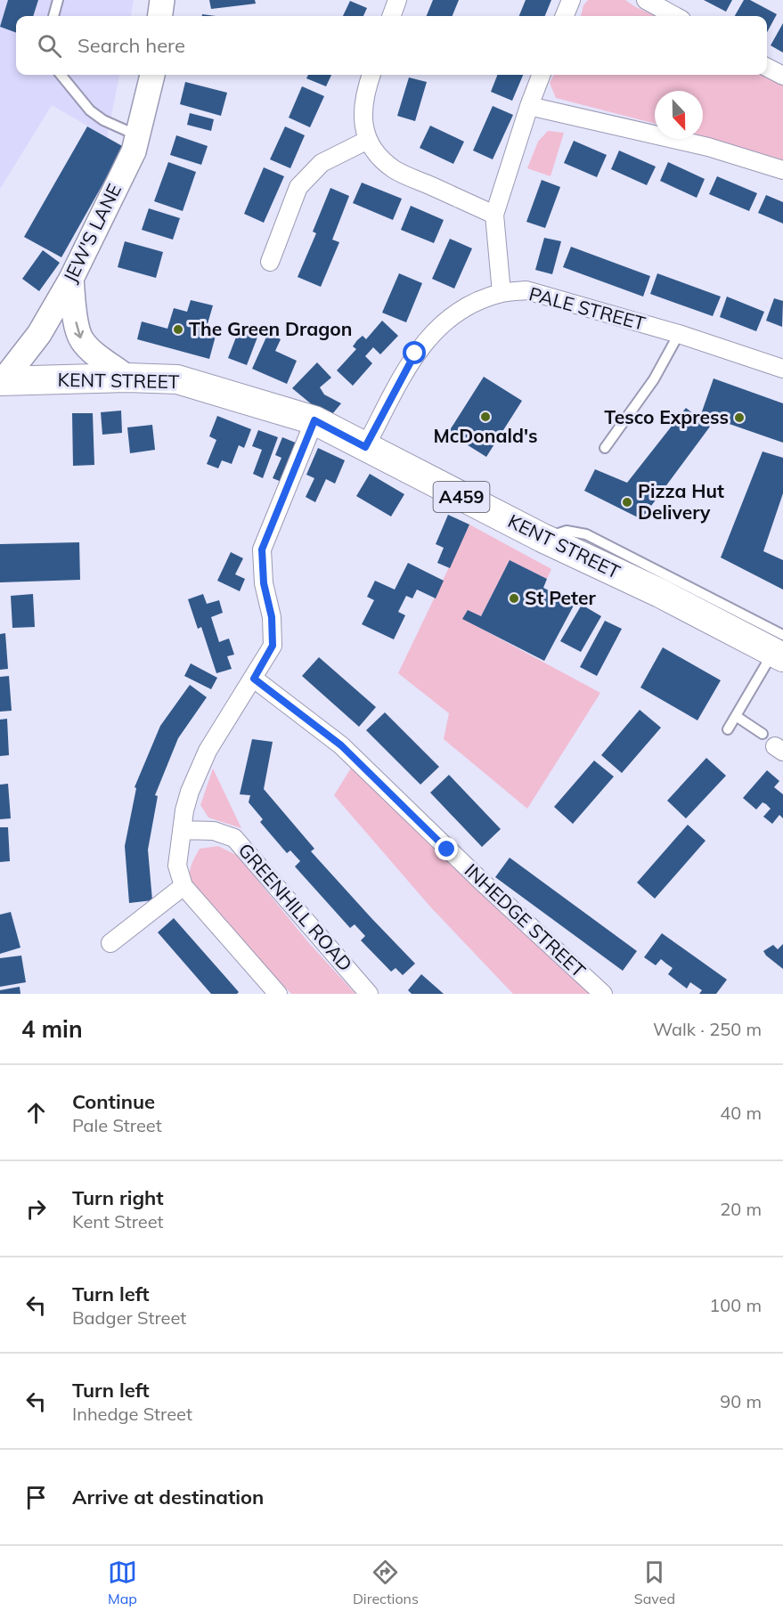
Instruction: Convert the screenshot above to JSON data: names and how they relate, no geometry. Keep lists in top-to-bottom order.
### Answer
{
  "streets": {
    "main road": ["JEW'S LANE", "KENT STREET", "A459"],
    "street": ["PALE STREET", "GREENHILL ROAD", "INHEDGE STREET"]
  },
  "crossings": [
    ["JEW'S LANE", "KENT STREET"],
    ["PALE STREET", "KENT STREET"]
  ],
  "places": [
    "The Green Dragon",
    "McDonald's",
    "Tesco Express",
    "Pizza Hut Delivery",
    "St Peter"
  ],
  "north": "bottom",
  "page": {
    "search": "Search here",
    "heading": ["4 min", "Walk · 250 m"],
    "list": [
      ["Continue", "Pale Street", "40 m"],
      ["Turn right", "Kent Street", "20 m"],
      ["Turn left", "Badger Street", "100 m"],
      ["Turn left", "Inhedge Street", "90 m"],
      "Arrive at destination"
    ],
    "nav": ["Map", "Directions", "Saved"]
  }
}
